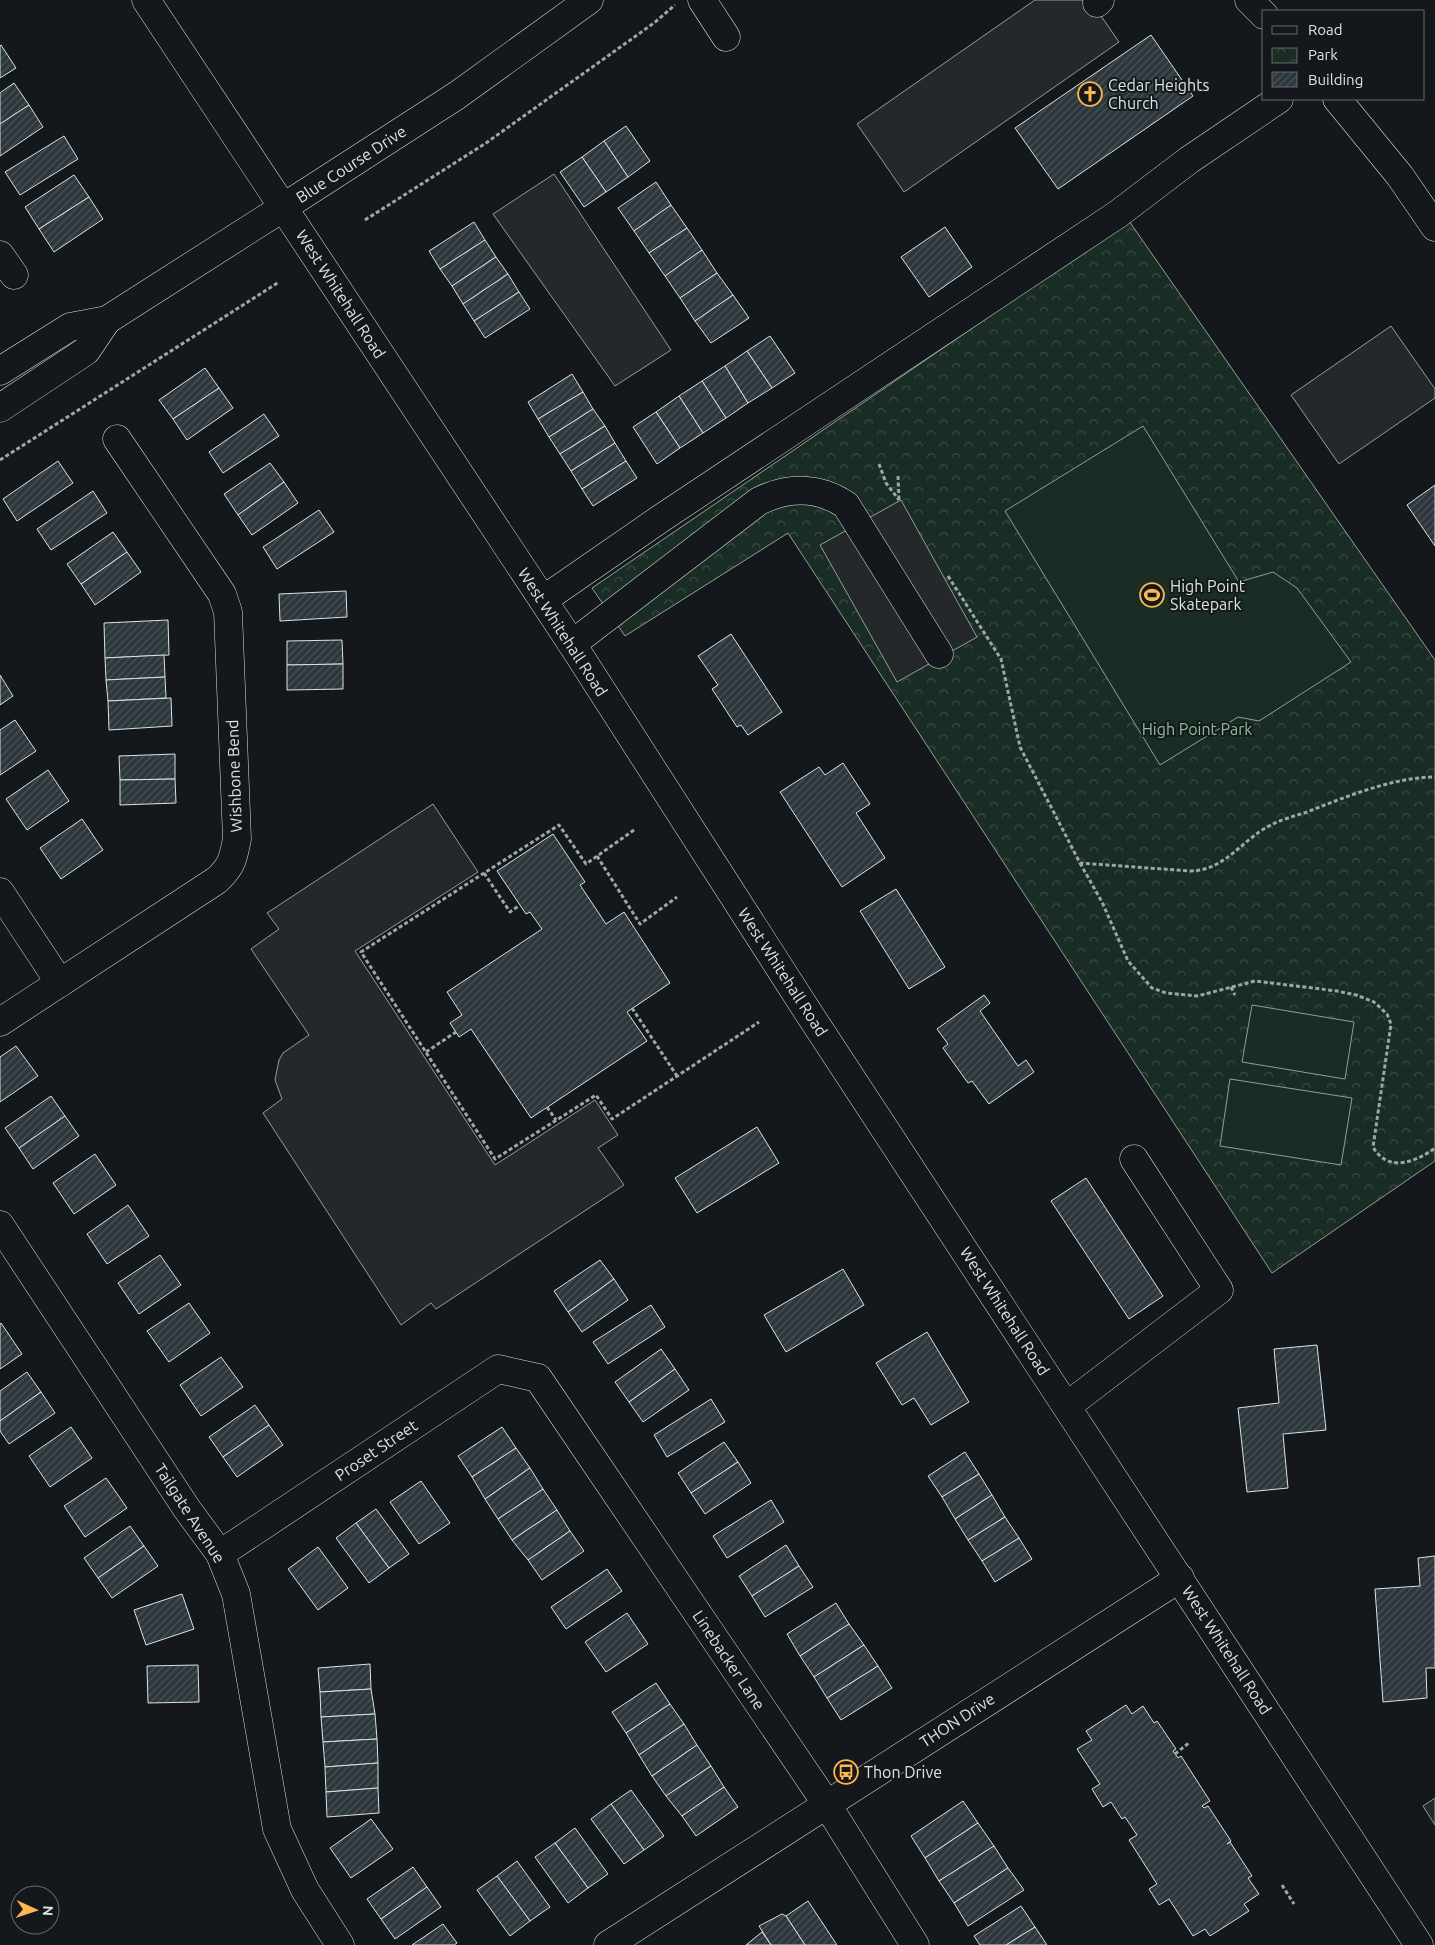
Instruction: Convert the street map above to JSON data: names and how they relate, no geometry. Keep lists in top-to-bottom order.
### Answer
{
  "streets": {
    "street": [
      "Blue Course Drive",
      "West Whitehall Road",
      "Wishbone Bend",
      "Proset Street",
      "Tailgate Avenue",
      "Linebacker Lane",
      "THON Drive"
    ]
  },
  "crossings": [
    ["Blue Course Drive", "West Whitehall Road"],
    ["West Whitehall Road", "THON Drive"],
    ["Proset Street", "Tailgate Avenue"],
    ["Proset Street", "Linebacker Lane"],
    ["Linebacker Lane", "THON Drive"]
  ],
  "parks": ["High Point Park"],
  "places": {
    "church": ["Cedar Heights Church"],
    "sports": ["High Point Skatepark"],
    "bus stop": ["Thon Drive"]
  },
  "legend": ["Road", "Park", "Building"],
  "north": "right"
}
